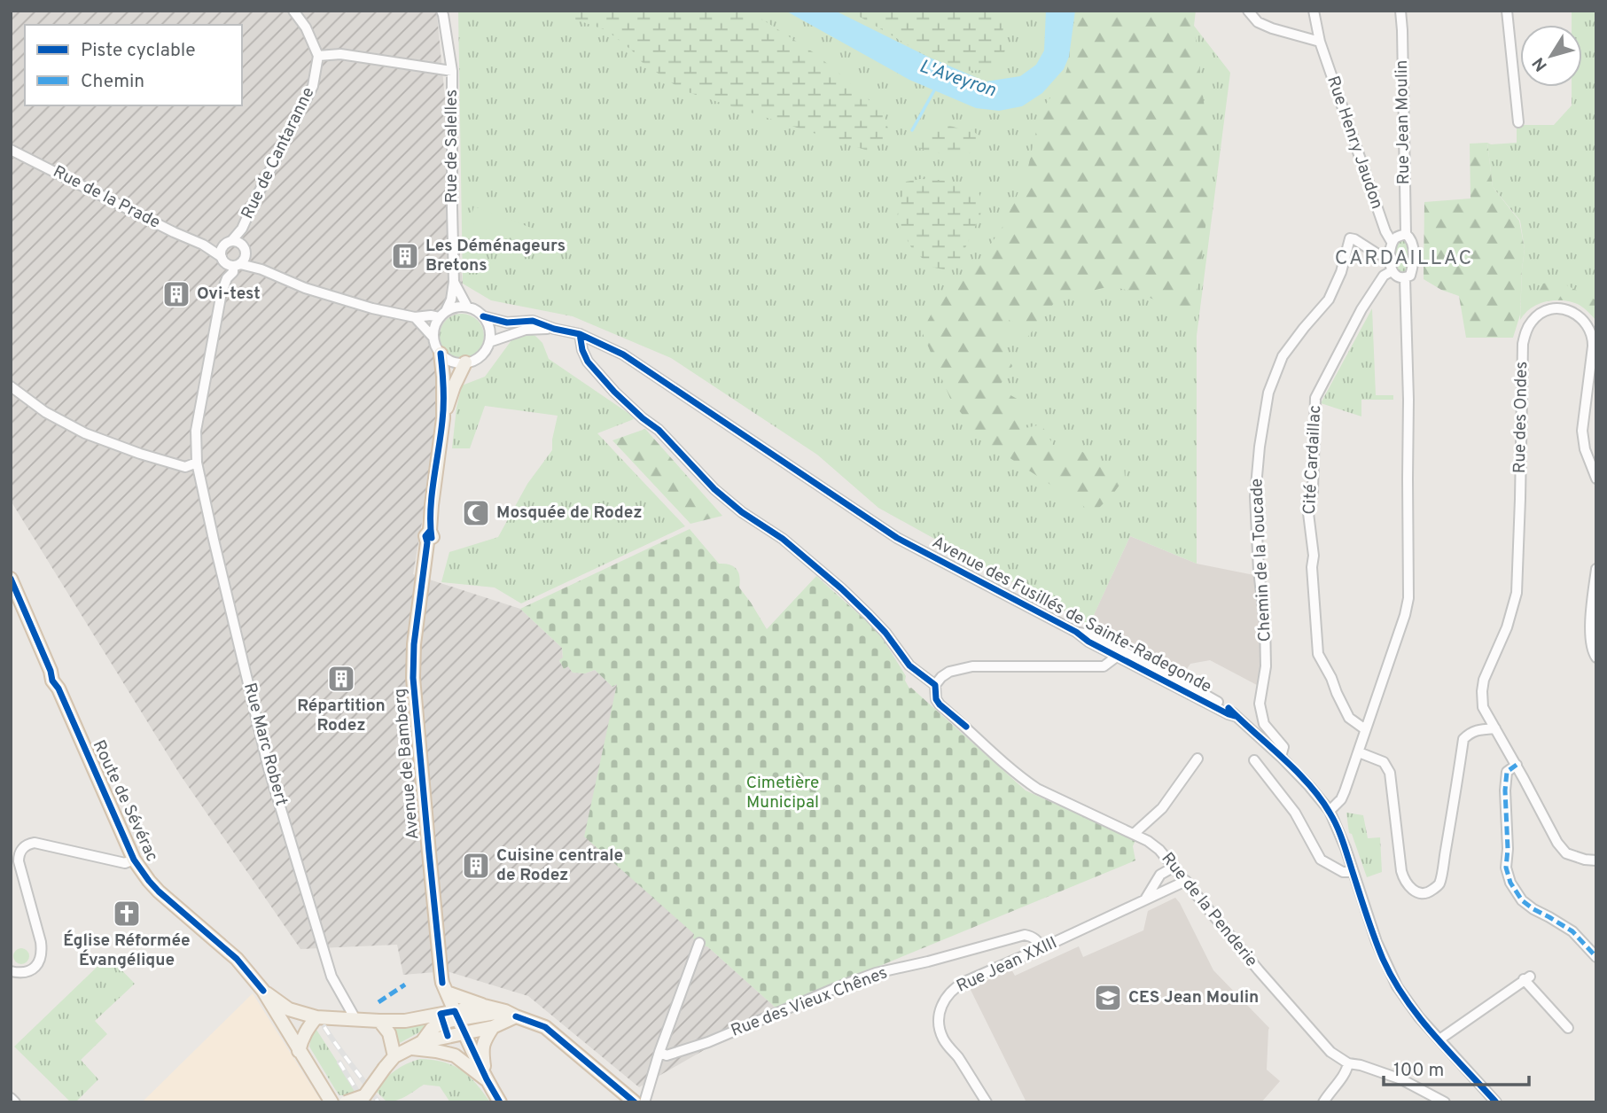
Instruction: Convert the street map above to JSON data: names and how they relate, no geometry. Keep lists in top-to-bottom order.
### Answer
{
  "streets": {
    "main road": ["Avenue de Bamberg", "Route de Sévérac"],
    "street": [
      "Rue Jean Moulin",
      "Rue Henry Jaudon",
      "Rue de Salelles",
      "Rue de Cantaranne",
      "Rue de la Prade",
      "Rue des Ondes",
      "Cité Cardaillac",
      "Chemin de la Toucade",
      "Avenue des Fusillés de Sainte-Radegonde",
      "Rue Marc Robert",
      "Rue de la Penderie",
      "Rue Jean XXIII",
      "Rue des Vieux Chênes"
    ]
  },
  "crossings": [
    ["Rue de Salelles", "Avenue des Fusillés de Sainte-Radegonde"],
    ["Rue de Salelles", "Avenue de Bamberg"],
    ["Rue de Cantaranne", "Rue de la Prade"],
    ["Chemin de la Toucade", "Avenue des Fusillés de Sainte-Radegonde"],
    ["Avenue des Fusillés de Sainte-Radegonde", "Avenue de Bamberg"],
    ["Rue Marc Robert", "Route de Sévérac"],
    ["Rue de la Penderie", "Rue Jean XXIII"],
    ["Rue Jean XXIII", "Rue des Vieux Chênes"]
  ],
  "districts": ["CARDAILLAC"],
  "water": ["L'Aveyron"],
  "parks": ["Cimetière Municipal"],
  "places": {
    "building": [
      "Les Déménageurs Bretons",
      "Ovi-test",
      "Répartition Rodez",
      "Cuisine centrale de Rodez"
    ],
    "mosque": ["Mosquée de Rodez"],
    "church": ["Église Réformée Évangélique"],
    "school or university": ["CES Jean Moulin"]
  },
  "legend": ["Piste cyclable", "Chemin"],
  "scale_bar": "100 m",
  "north": "bottom left"
}
